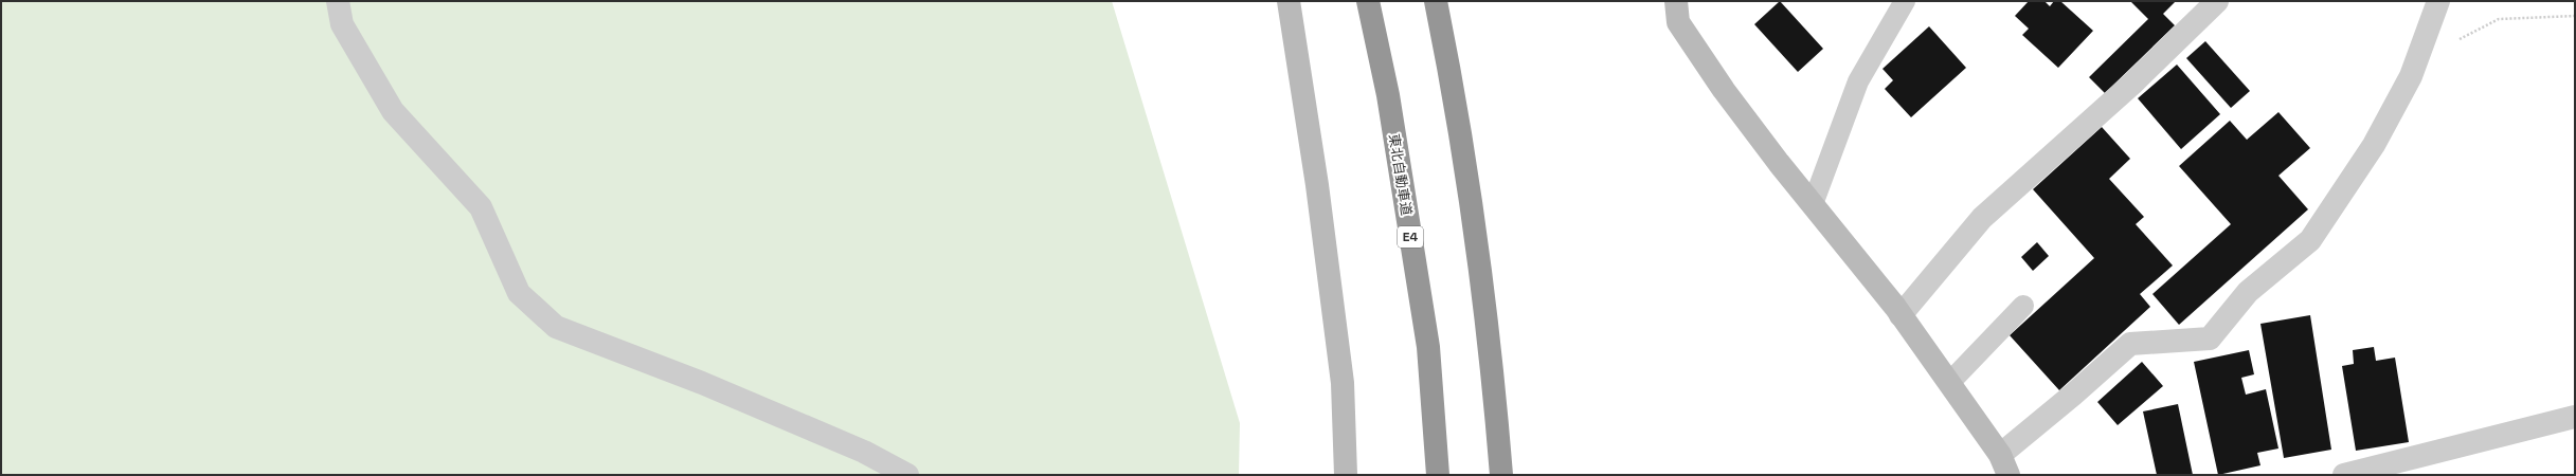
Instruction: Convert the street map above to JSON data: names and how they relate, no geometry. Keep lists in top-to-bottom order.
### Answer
{
  "streets": {
    "highway": ["東北自動車道", "E4"]
  }
}
